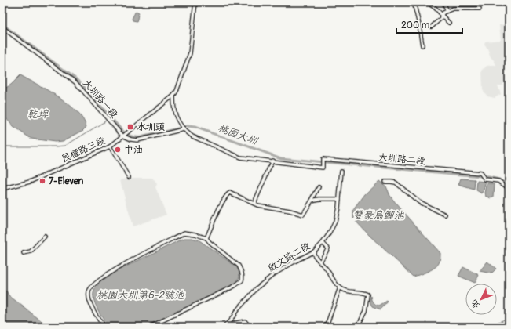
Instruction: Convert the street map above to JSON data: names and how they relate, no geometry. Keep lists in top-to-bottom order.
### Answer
{
  "streets": {
    "street": [
      "大圳路一段",
      "民權路三段",
      "大圳路二段",
      "啟文路二段"
    ]
  },
  "crossings": [
    ["大圳路一段", "民權路三段"]
  ],
  "water": [
    "乾埤",
    "桃園大圳",
    "雙豪烏鰡池",
    "桃園大圳第6-2號池"
  ],
  "places": {
    "transit": ["水圳頭"],
    "other": ["中油", "7-Eleven"]
  },
  "scale_bar": "200 m",
  "north": "bottom left"
}
